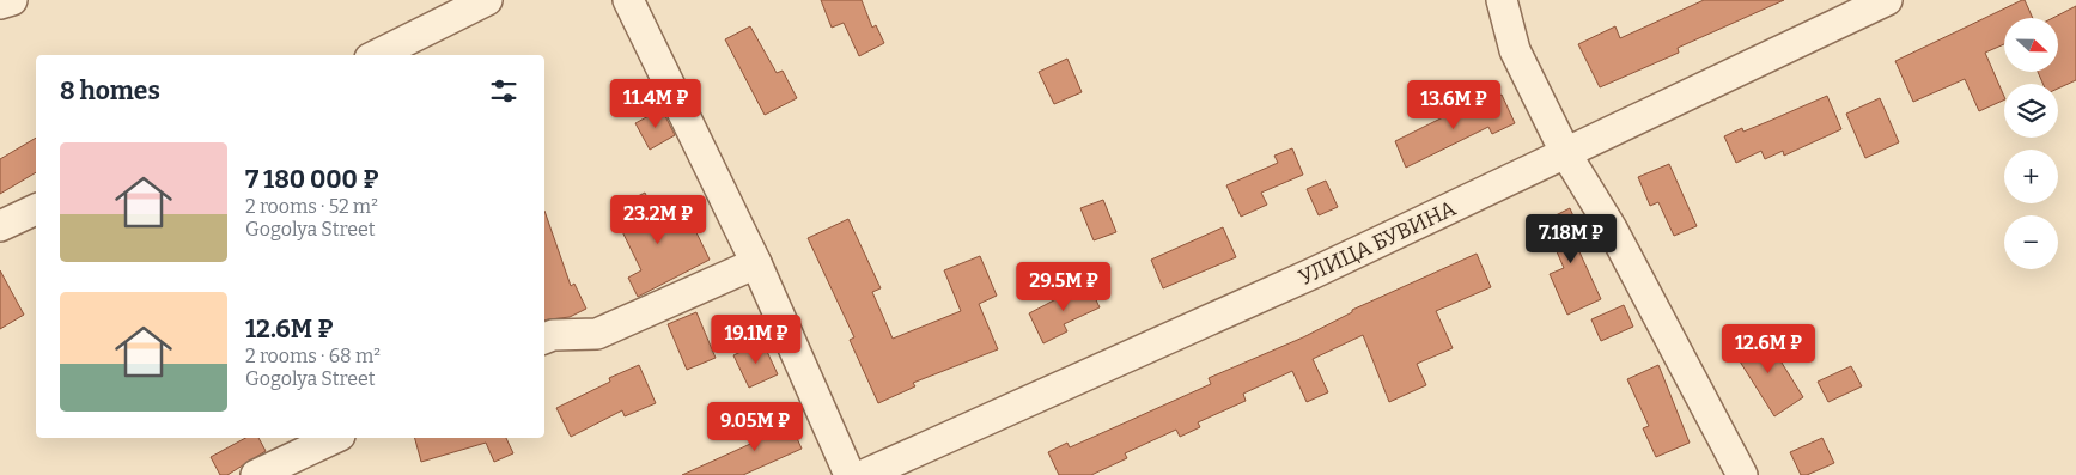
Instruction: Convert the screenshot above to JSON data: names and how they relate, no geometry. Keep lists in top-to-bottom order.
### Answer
{
  "streets": {
    "street": ["УЛИЦА БУВИНА"]
  },
  "north": "right",
  "page": {
    "map_buttons": ["+", "−"],
    "heading": "8 homes",
    "price": [
      "11.4M ₽",
      "13.6M ₽",
      "23.2M ₽",
      "7.18M ₽",
      "29.5M ₽",
      "19.1M ₽",
      "12.6M ₽",
      "9.05M ₽"
    ],
    "list": [
      {
        "name": "7 180 000 ₽",
        "note": "2 rooms · 52 m² · Gogolya Street"
      },
      {
        "name": "12.6M ₽",
        "note": "2 rooms · 68 m² · Gogolya Street"
      }
    ]
  }
}
